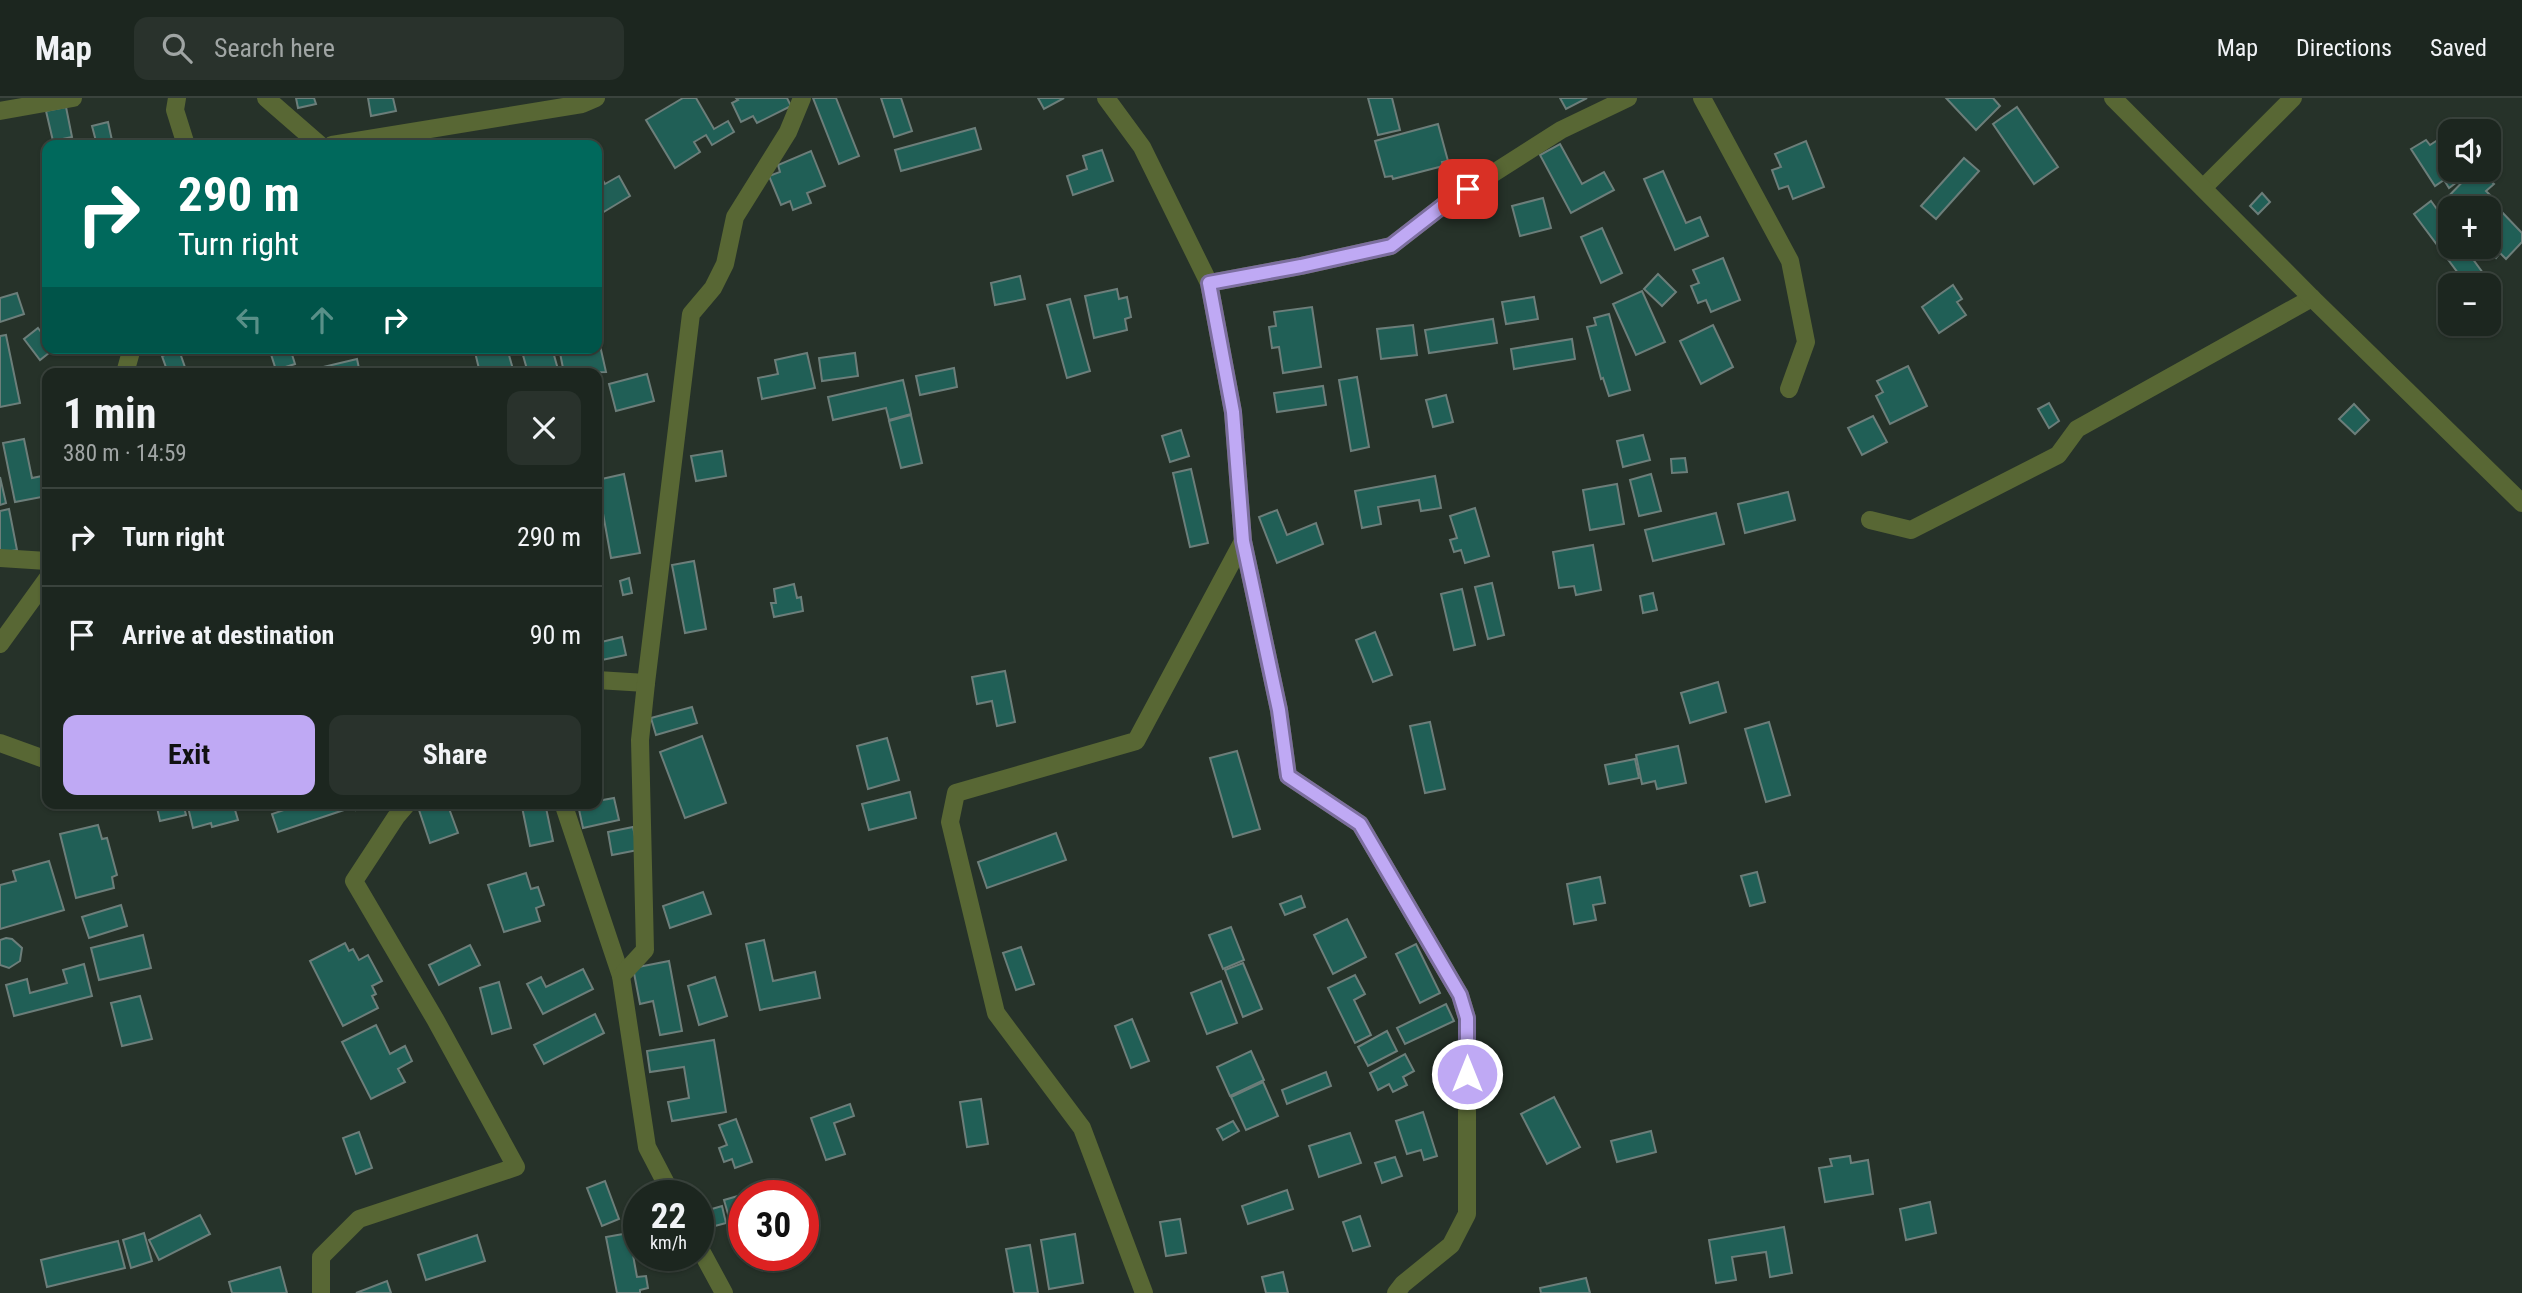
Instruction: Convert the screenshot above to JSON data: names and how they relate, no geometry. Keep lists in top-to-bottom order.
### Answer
{
  "page": {
    "header": "Map",
    "search": "Search here",
    "nav": ["Map", "Directions", "Saved"],
    "map_buttons": ["+", "−"],
    "turn": ["290 m", "Turn right"],
    "heading": ["1 min", "380 m · 14:59"],
    "list": [
      {
        "name": "Turn right",
        "value": "290 m"
      },
      {
        "name": "Arrive at destination",
        "value": "90 m"
      }
    ],
    "buttons": ["Exit", "Share"],
    "speed": "22 km/h",
    "limit": "30"
  }
}
